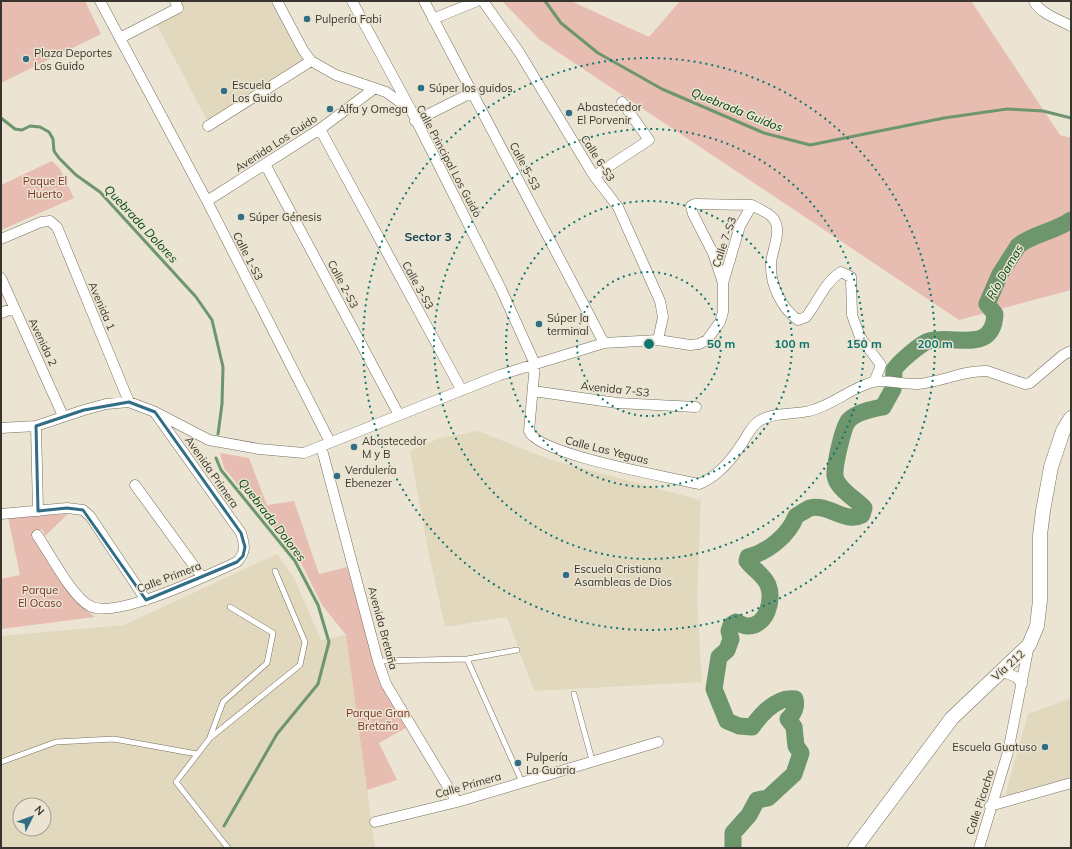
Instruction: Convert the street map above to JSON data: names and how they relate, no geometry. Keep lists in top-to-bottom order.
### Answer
{
  "streets": {
    "main road": ["Vía 212"],
    "street": [
      "Avenida Los Guido",
      "Calle 6-S3",
      "Calle Principal Los Guido",
      "Calle 5-S3",
      "Calle 7-S3",
      "Calle 1-S3",
      "Calle 2-S3",
      "Calle 3-S3",
      "Avenida 1",
      "Avenida 2",
      "Avenida 7-S3",
      "Calle Las Yeguas",
      "Avenida Primera",
      "Calle Primera",
      "Avenida Bretaña",
      "Calle Picacho"
    ]
  },
  "crossings": [
    ["Avenida Los Guido", "Calle Principal Los Guido"],
    ["Avenida Los Guido", "Calle 1-S3"],
    ["Avenida Los Guido", "Calle 2-S3"],
    ["Avenida Los Guido", "Calle 3-S3"],
    ["Calle 6-S3", "Calle 7-S3"],
    ["Calle Principal Los Guido", "Calle 7-S3"],
    ["Calle Principal Los Guido", "Calle Las Yeguas"],
    ["Calle 5-S3", "Calle 7-S3"],
    ["Calle 7-S3", "Calle Las Yeguas"],
    ["Calle 1-S3", "Avenida Bretaña"],
    ["Avenida 7-S3", "Calle Las Yeguas"],
    ["Avenida Primera", "Calle Primera"],
    ["Calle Primera", "Avenida Bretaña"],
    ["Vía 212", "Calle Picacho"]
  ],
  "districts": ["Sector 3"],
  "water": ["Quebrada Guidos", "Quebrada Dolores", "Río Damas"],
  "parks": ["Paque El Huerto", "Parque El Ocaso", "Parque Gran Bretaña"],
  "places": [
    "Pulpería Fabi",
    "Plaza Deportes Los Guido",
    "Súper los guidos",
    "Escuela Los Guido",
    "Alfa y Omega",
    "Abastecedor El Porvenir",
    "Súper Génesis",
    "Súper la terminal",
    "Abastecedor M y B",
    "Verdulería Ebenezer",
    "Escuela Cristiana Asambleas de Dios",
    "Escuela Guatuso",
    "Pulpería La Guaria"
  ],
  "north": "top right",
  "rings": [
    "50 m",
    "100 m",
    "150 m",
    "200 m"
  ]
}
